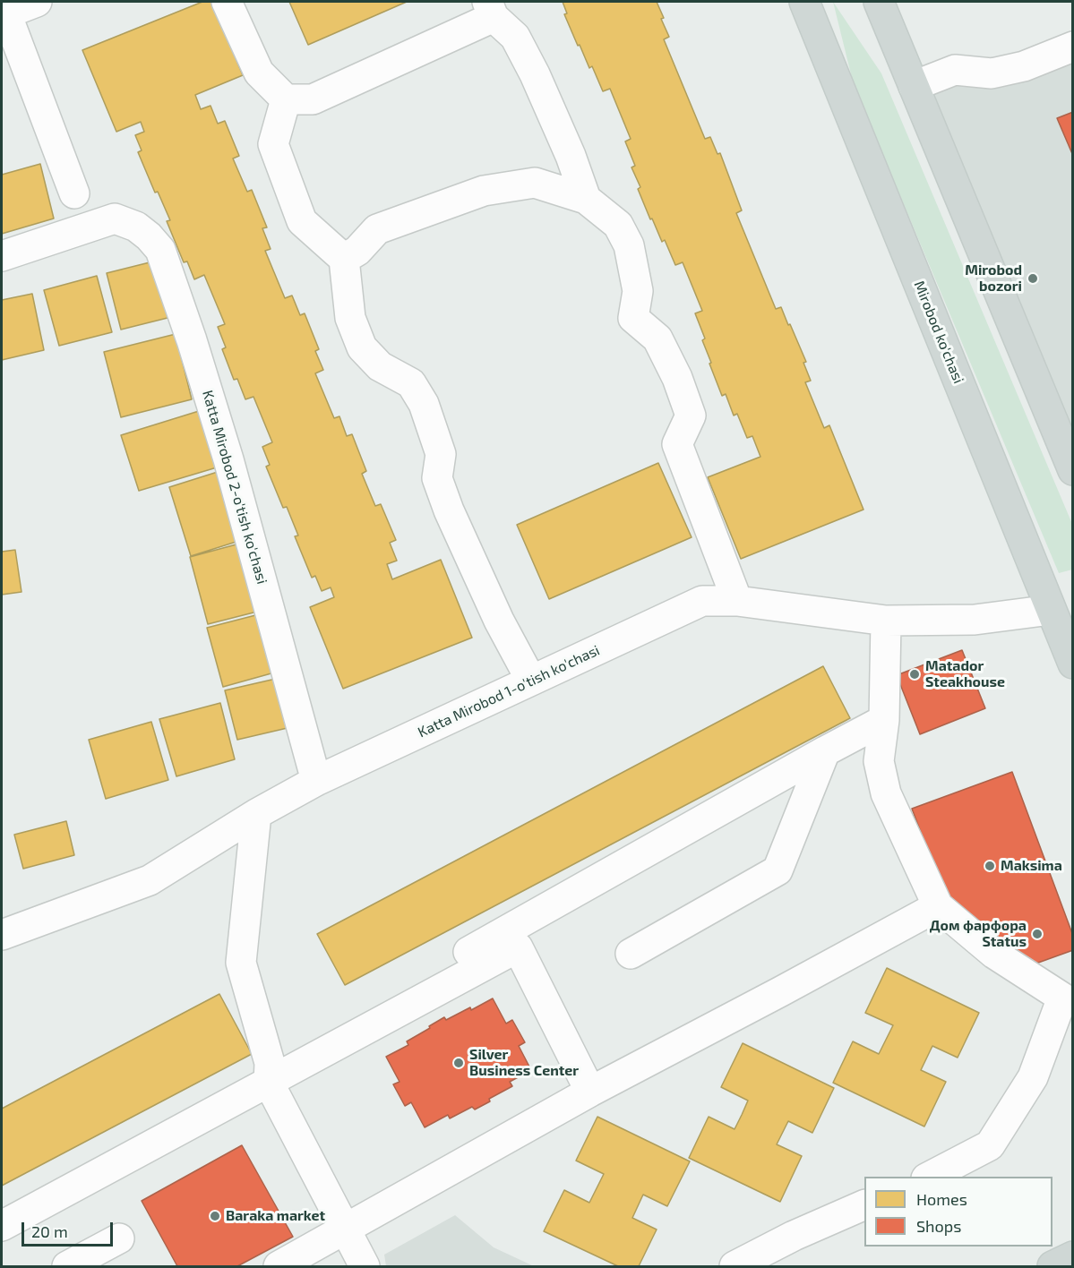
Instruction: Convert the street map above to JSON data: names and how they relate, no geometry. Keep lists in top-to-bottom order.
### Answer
{
  "streets": {
    "main road": ["Mirobod ko'chasi"],
    "street": ["Katta Mirobod 2-o'tish ko'chasi", "Katta Mirobod 1-o'tish ko'chasi"]
  },
  "crossings": [
    ["Mirobod ko'chasi", "Katta Mirobod 1-o'tish ko'chasi"],
    ["Katta Mirobod 2-o'tish ko'chasi", "Katta Mirobod 1-o'tish ko'chasi"]
  ],
  "places": [
    "Mirobod bozori",
    "Matador Steakhouse",
    "Maksima",
    "Дом фарфора Status",
    "Silver Business Center",
    "Baraka market"
  ],
  "legend": ["Homes", "Shops"],
  "scale_bar": "20 m"
}
